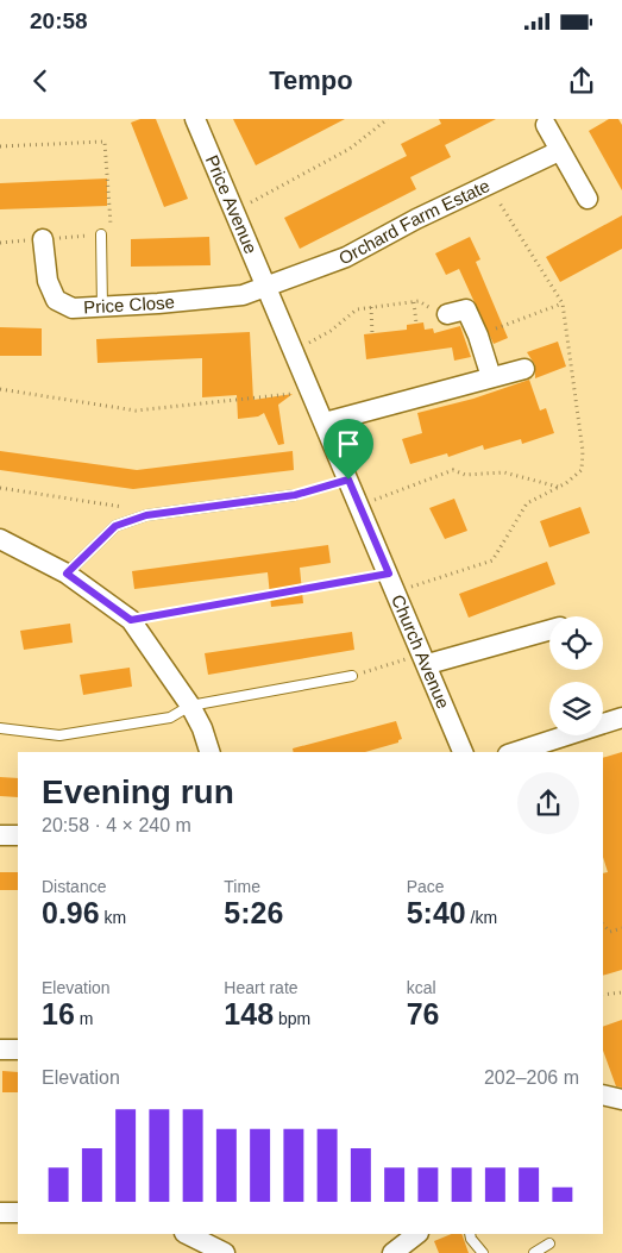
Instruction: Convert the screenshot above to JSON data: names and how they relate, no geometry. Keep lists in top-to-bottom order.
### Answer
{
  "streets": {
    "street": [
      "Price Avenue",
      "Orchard Farm Estate",
      "Price Close",
      "Church Avenue"
    ]
  },
  "crossings": [
    ["Price Avenue", "Orchard Farm Estate"],
    ["Price Avenue", "Price Close"],
    ["Price Avenue", "Church Avenue"],
    ["Orchard Farm Estate", "Price Close"],
    ["Orchard Farm Estate", "Church Avenue"],
    ["Price Close", "Church Avenue"]
  ],
  "page": {
    "status": "20:58",
    "header": "Tempo",
    "heading": ["Evening run", "20:58 · 4 × 240 m"],
    "stats": [
      ["Distance", "0.96 km"],
      ["Time", "5:26"],
      ["Pace", "5:40 /km"],
      ["Elevation", "16 m"],
      ["Heart rate", "148 bpm"],
      ["kcal", "76"]
    ],
    "chart": ["Elevation", "202–206 m"]
  }
}
